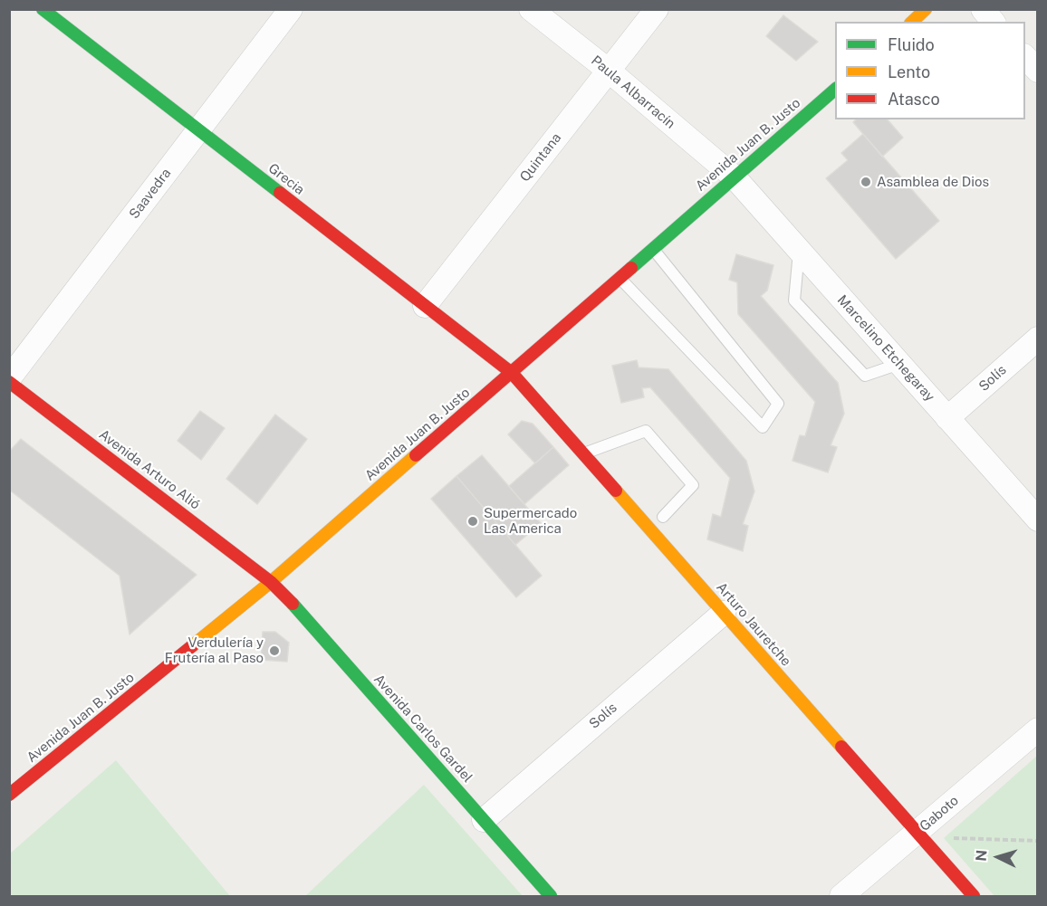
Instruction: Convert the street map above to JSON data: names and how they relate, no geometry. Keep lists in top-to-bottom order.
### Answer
{
  "streets": {
    "main road": [
      "Avenida Juan B. Justo",
      "Grecia",
      "Avenida Arturo Alió",
      "Arturo Jauretche",
      "Avenida Carlos Gardel"
    ],
    "street": [
      "Paula Albarracín",
      "Quintana",
      "Saavedra",
      "Marcelino Etchegaray",
      "Solís",
      "Gaboto"
    ]
  },
  "crossings": [
    ["Paula Albarracín", "Avenida Juan B. Justo"],
    ["Paula Albarracín", "Quintana"],
    ["Paula Albarracín", "Marcelino Etchegaray"],
    ["Avenida Juan B. Justo", "Grecia"],
    ["Avenida Juan B. Justo", "Marcelino Etchegaray"],
    ["Avenida Juan B. Justo", "Avenida Arturo Alió"],
    ["Avenida Juan B. Justo", "Arturo Jauretche"],
    ["Avenida Juan B. Justo", "Avenida Carlos Gardel"],
    ["Quintana", "Grecia"],
    ["Grecia", "Saavedra"],
    ["Grecia", "Arturo Jauretche"],
    ["Saavedra", "Avenida Arturo Alió"],
    ["Marcelino Etchegaray", "Solís"],
    ["Solís", "Arturo Jauretche"],
    ["Solís", "Avenida Carlos Gardel"],
    ["Avenida Arturo Alió", "Avenida Carlos Gardel"],
    ["Arturo Jauretche", "Gaboto"]
  ],
  "places": ["Asamblea de Dios", "Supermercado Las America", "Verdulería y Frutería al Paso"],
  "legend": ["Fluido", "Lento", "Atasco"],
  "north": "left"
}
